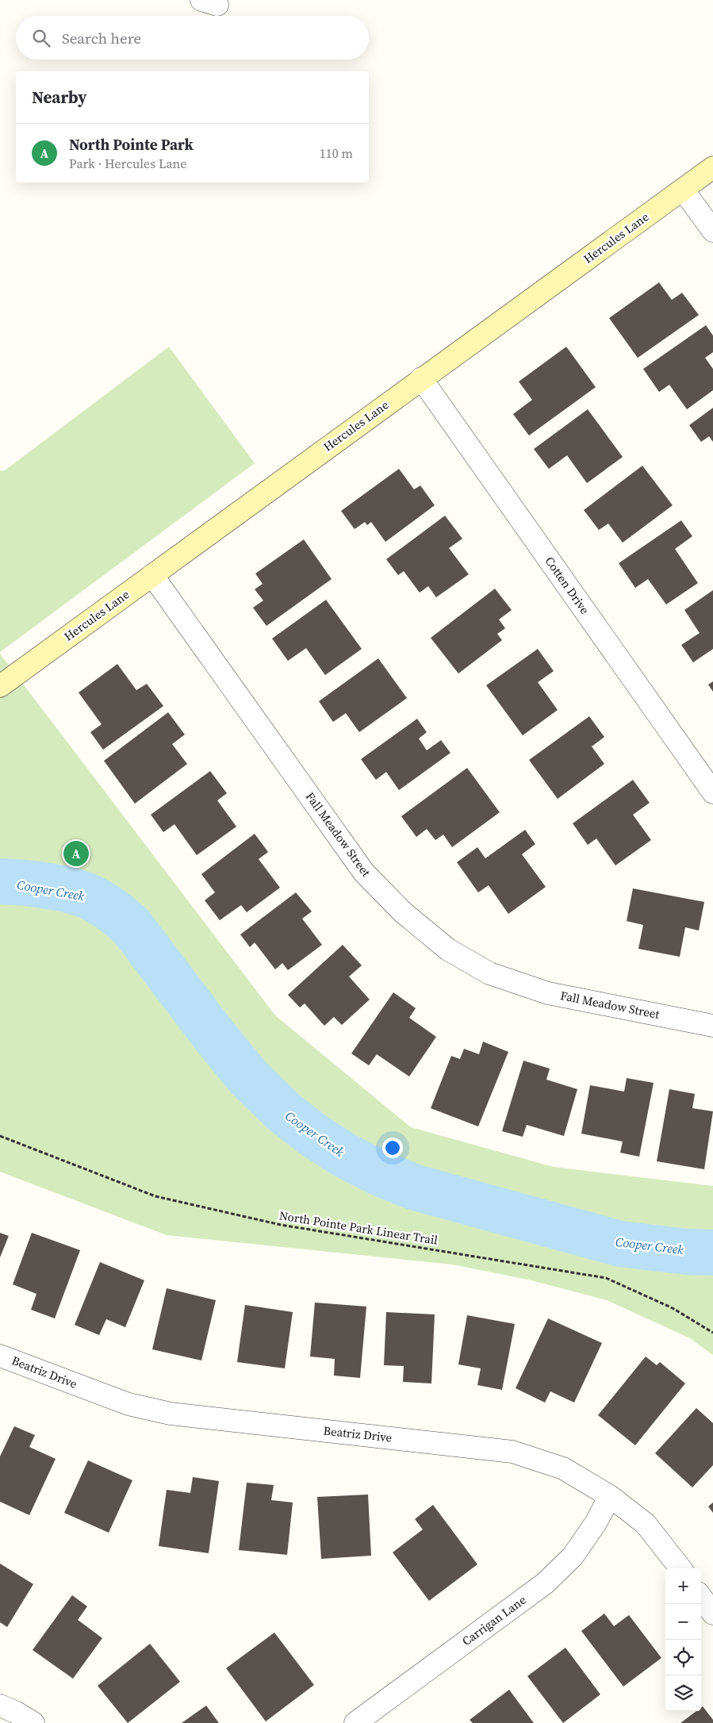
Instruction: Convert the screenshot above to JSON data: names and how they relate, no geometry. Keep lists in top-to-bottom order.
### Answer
{
  "streets": {
    "street": [
      "Hercules Lane",
      "Cotten Drive",
      "Fall Meadow Street",
      "Beatriz Drive",
      "Carrigan Lane"
    ],
    "path": ["North Pointe Park Linear Trail"]
  },
  "crossings": [
    ["Hercules Lane", "Cotten Drive"],
    ["Hercules Lane", "Fall Meadow Street"],
    ["Beatriz Drive", "Carrigan Lane"]
  ],
  "water": ["Cooper Creek"],
  "page": {
    "search": "Search here",
    "heading": "Nearby",
    "list": [
      {
        "mark": "A",
        "name": "North Pointe Park",
        "note": "Park · Hercules Lane",
        "value": "110 m"
      }
    ],
    "pins": "A",
    "map_buttons": ["+", "−"]
  }
}
